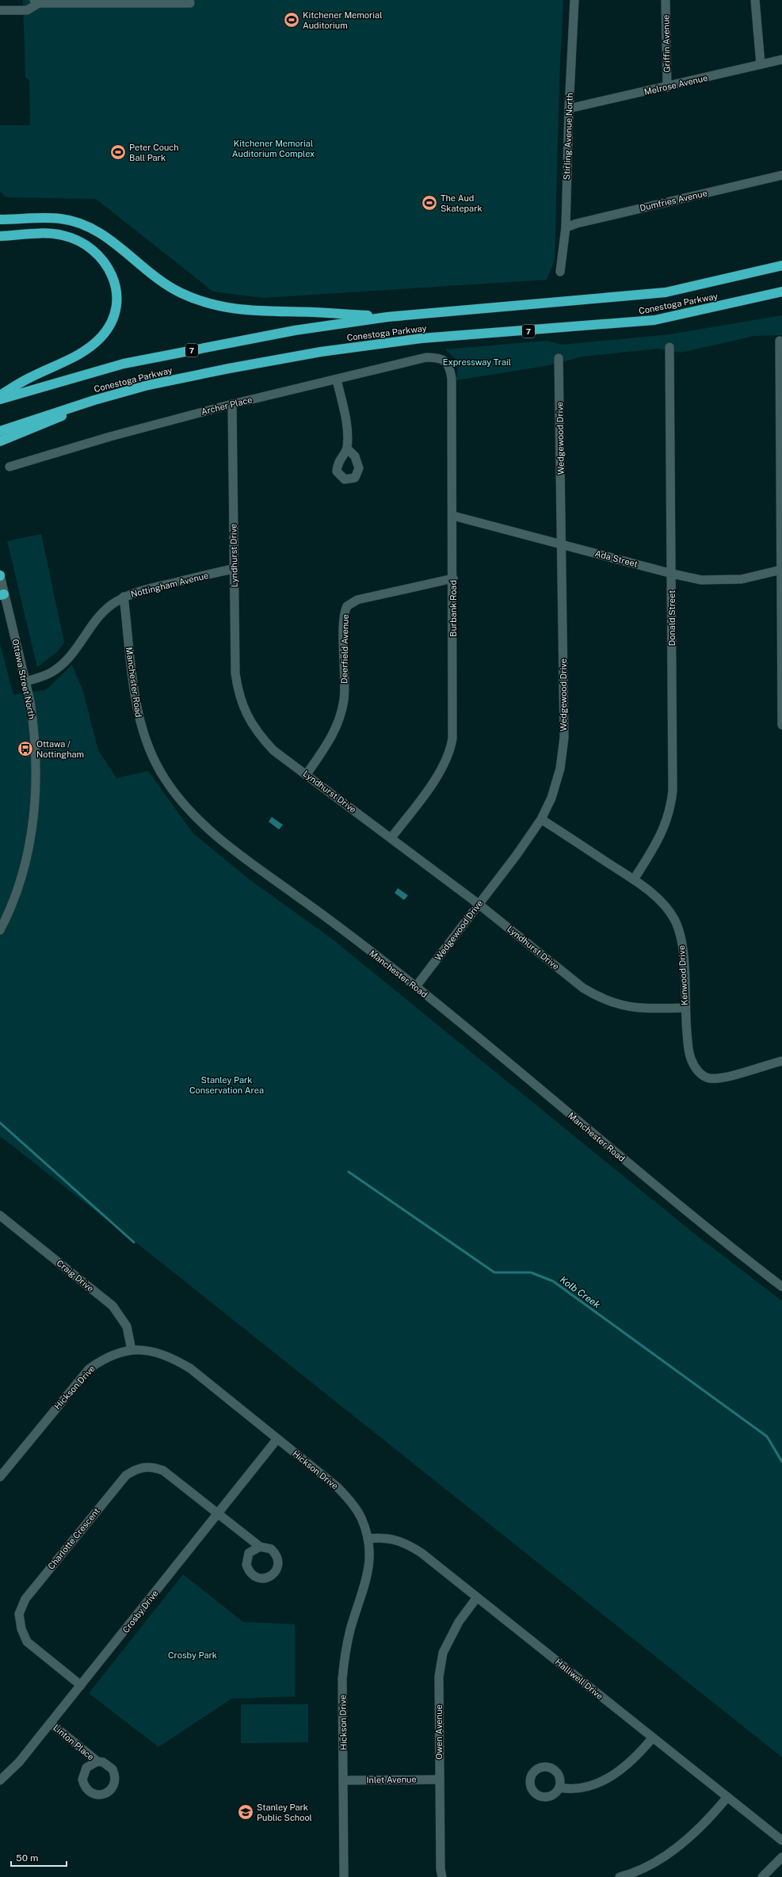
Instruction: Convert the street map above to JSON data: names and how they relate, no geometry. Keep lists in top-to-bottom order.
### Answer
{
  "streets": {
    "highway": ["Conestoga Parkway", "7"],
    "street": [
      "Griffin Avenue",
      "Melrose Avenue",
      "Stirling Avenue North",
      "Dumfries Avenue",
      "Archer Place",
      "Wedgewood Drive",
      "Lyndhurst Drive",
      "Ada Street",
      "Nottingham Avenue",
      "Burbank Road",
      "Donald Street",
      "Deerfield Avenue",
      "Ottawa Street North",
      "Manchester Road",
      "Kenwood Drive",
      "Craig Drive",
      "Hickson Drive",
      "Charlotte Crescent",
      "Crosby Drive",
      "Halliwell Drive",
      "Owen Avenue",
      "Linton Place",
      "Inlet Avenue"
    ]
  },
  "crossings": [
    ["Griffin Avenue", "Melrose Avenue"],
    ["Melrose Avenue", "Stirling Avenue North"],
    ["Stirling Avenue North", "Dumfries Avenue"],
    ["Archer Place", "Lyndhurst Drive"],
    ["Archer Place", "Burbank Road"],
    ["Wedgewood Drive", "Lyndhurst Drive"],
    ["Wedgewood Drive", "Ada Street"],
    ["Wedgewood Drive", "Manchester Road"],
    ["Wedgewood Drive", "Kenwood Drive"],
    ["Lyndhurst Drive", "Nottingham Avenue"],
    ["Lyndhurst Drive", "Burbank Road"],
    ["Lyndhurst Drive", "Deerfield Avenue"],
    ["Lyndhurst Drive", "Kenwood Drive"],
    ["Ada Street", "Burbank Road"],
    ["Ada Street", "Donald Street"],
    ["Nottingham Avenue", "Ottawa Street North"],
    ["Nottingham Avenue", "Manchester Road"],
    ["Burbank Road", "Deerfield Avenue"],
    ["Donald Street", "Kenwood Drive"],
    ["Craig Drive", "Hickson Drive"],
    ["Hickson Drive", "Crosby Drive"],
    ["Hickson Drive", "Halliwell Drive"],
    ["Hickson Drive", "Inlet Avenue"],
    ["Charlotte Crescent", "Crosby Drive"],
    ["Crosby Drive", "Linton Place"],
    ["Halliwell Drive", "Owen Avenue"],
    ["Owen Avenue", "Inlet Avenue"]
  ],
  "water": ["Kolb Creek"],
  "parks": [
    "Kitchener Memorial Auditorium Complex",
    "Expressway Trail",
    "Stanley Park Conservation Area",
    "Crosby Park"
  ],
  "places": {
    "sports": ["Kitchener Memorial Auditorium", "Peter Couch Ball Park", "The Aud Skatepark"],
    "bus stop": ["Ottawa / Nottingham"],
    "school or university": ["Stanley Park Public School"]
  },
  "scale_bar": "50 m"
}
